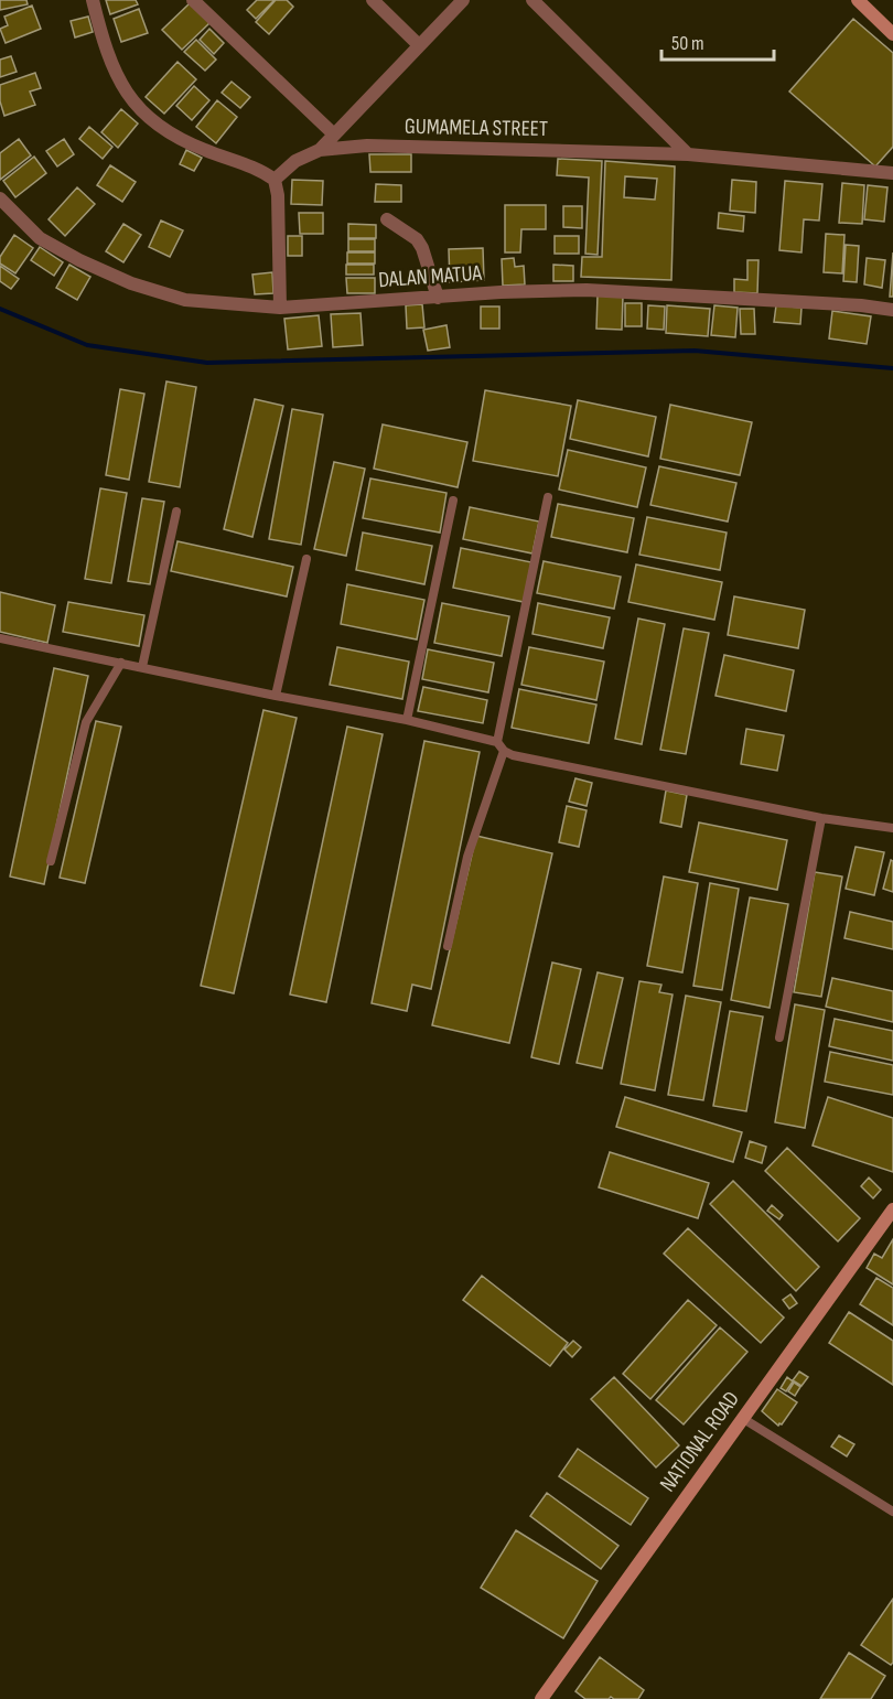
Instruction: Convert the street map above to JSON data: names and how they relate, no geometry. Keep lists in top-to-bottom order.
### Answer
{
  "streets": {
    "main road": ["NATIONAL ROAD"],
    "street": ["GUMAMELA STREET", "DALAN MATUA"]
  },
  "scale_bar": "50 m"
}
